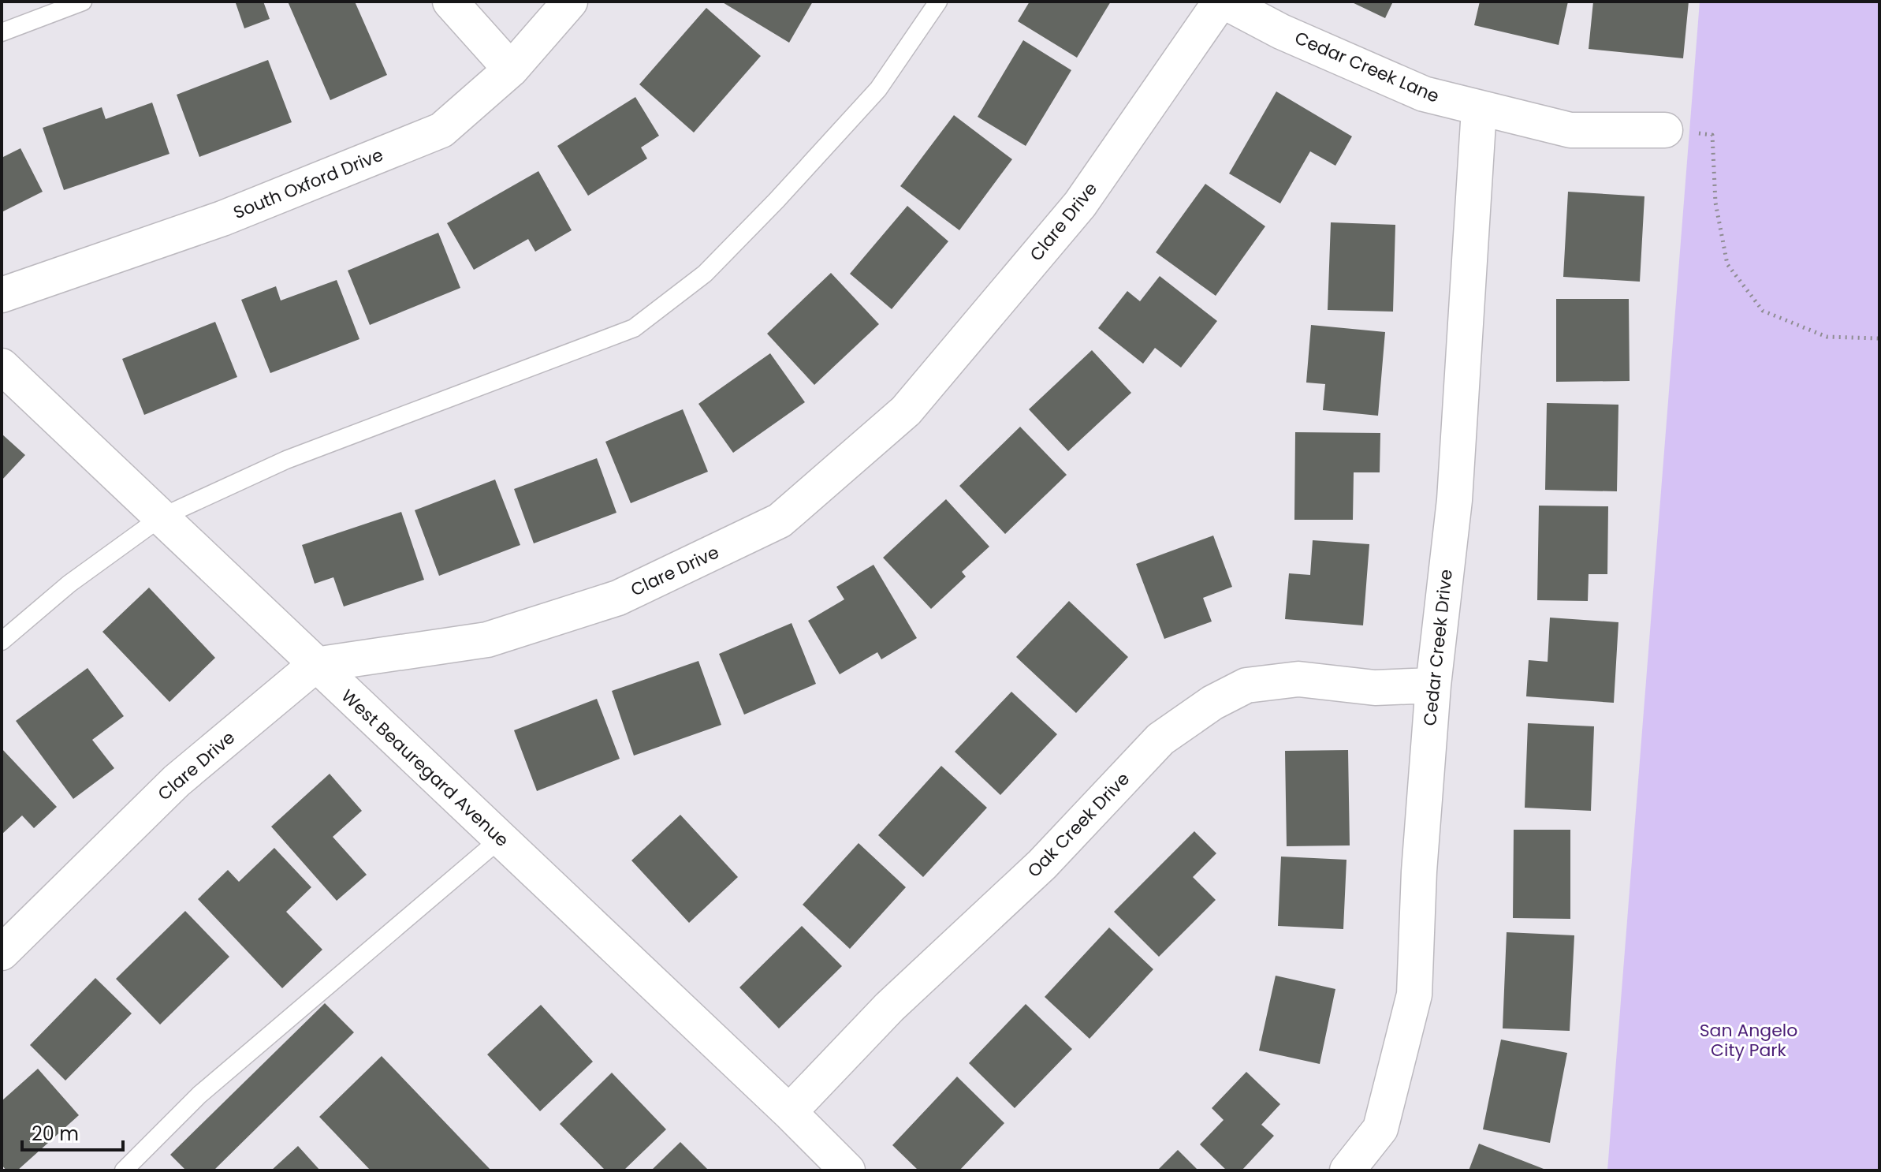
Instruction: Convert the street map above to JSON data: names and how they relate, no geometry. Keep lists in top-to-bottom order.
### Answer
{
  "streets": {
    "street": [
      "Cedar Creek Lane",
      "South Oxford Drive",
      "Clare Drive",
      "Cedar Creek Drive",
      "West Beauregard Avenue",
      "Oak Creek Drive"
    ]
  },
  "crossings": [
    ["Cedar Creek Lane", "Clare Drive"],
    ["Cedar Creek Lane", "Cedar Creek Drive"],
    ["Clare Drive", "West Beauregard Avenue"],
    ["Cedar Creek Drive", "Oak Creek Drive"],
    ["West Beauregard Avenue", "Oak Creek Drive"]
  ],
  "parks": ["San Angelo City Park"],
  "scale_bar": "20 m"
}
